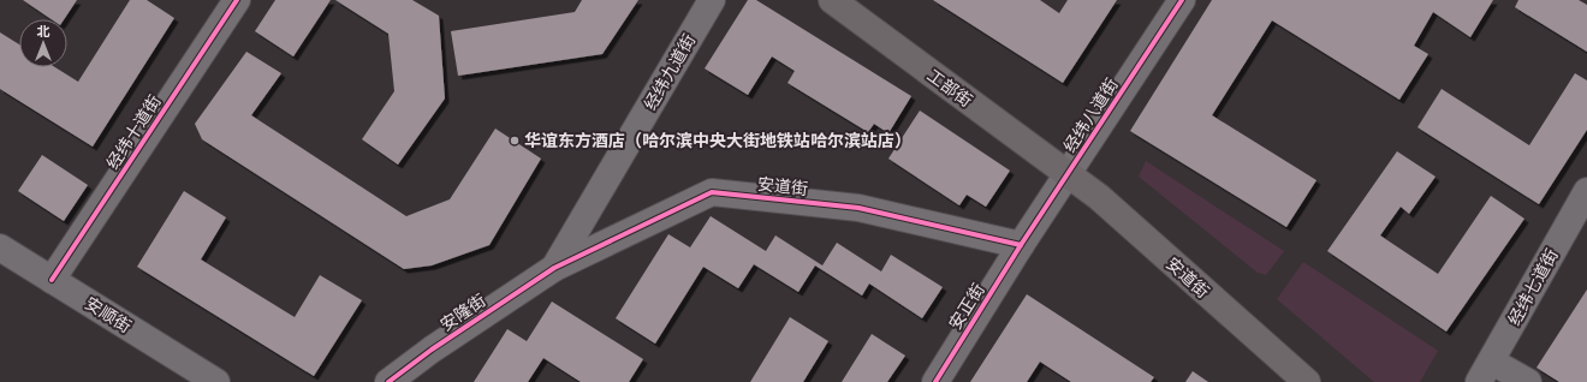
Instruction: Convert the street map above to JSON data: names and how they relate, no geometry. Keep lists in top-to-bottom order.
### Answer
{
  "streets": {
    "main road": ["工部街", "安道街"],
    "street": [
      "经纬九道街",
      "经纬八道街",
      "经纬十道街",
      "经纬七道街",
      "安正街",
      "安隆街",
      "安顺街"
    ]
  },
  "crossings": [
    ["经纬九道街", "安道街"],
    ["经纬九道街", "安隆街"],
    ["工部街", "经纬八道街"],
    ["工部街", "安道街"],
    ["经纬八道街", "安道街"],
    ["经纬八道街", "安正街"],
    ["经纬十道街", "安顺街"],
    ["安道街", "安正街"],
    ["安道街", "安隆街"]
  ],
  "places": ["华谊东方酒店（哈尔滨中央大街地铁站哈尔滨站店）"],
  "north": "top"
}
